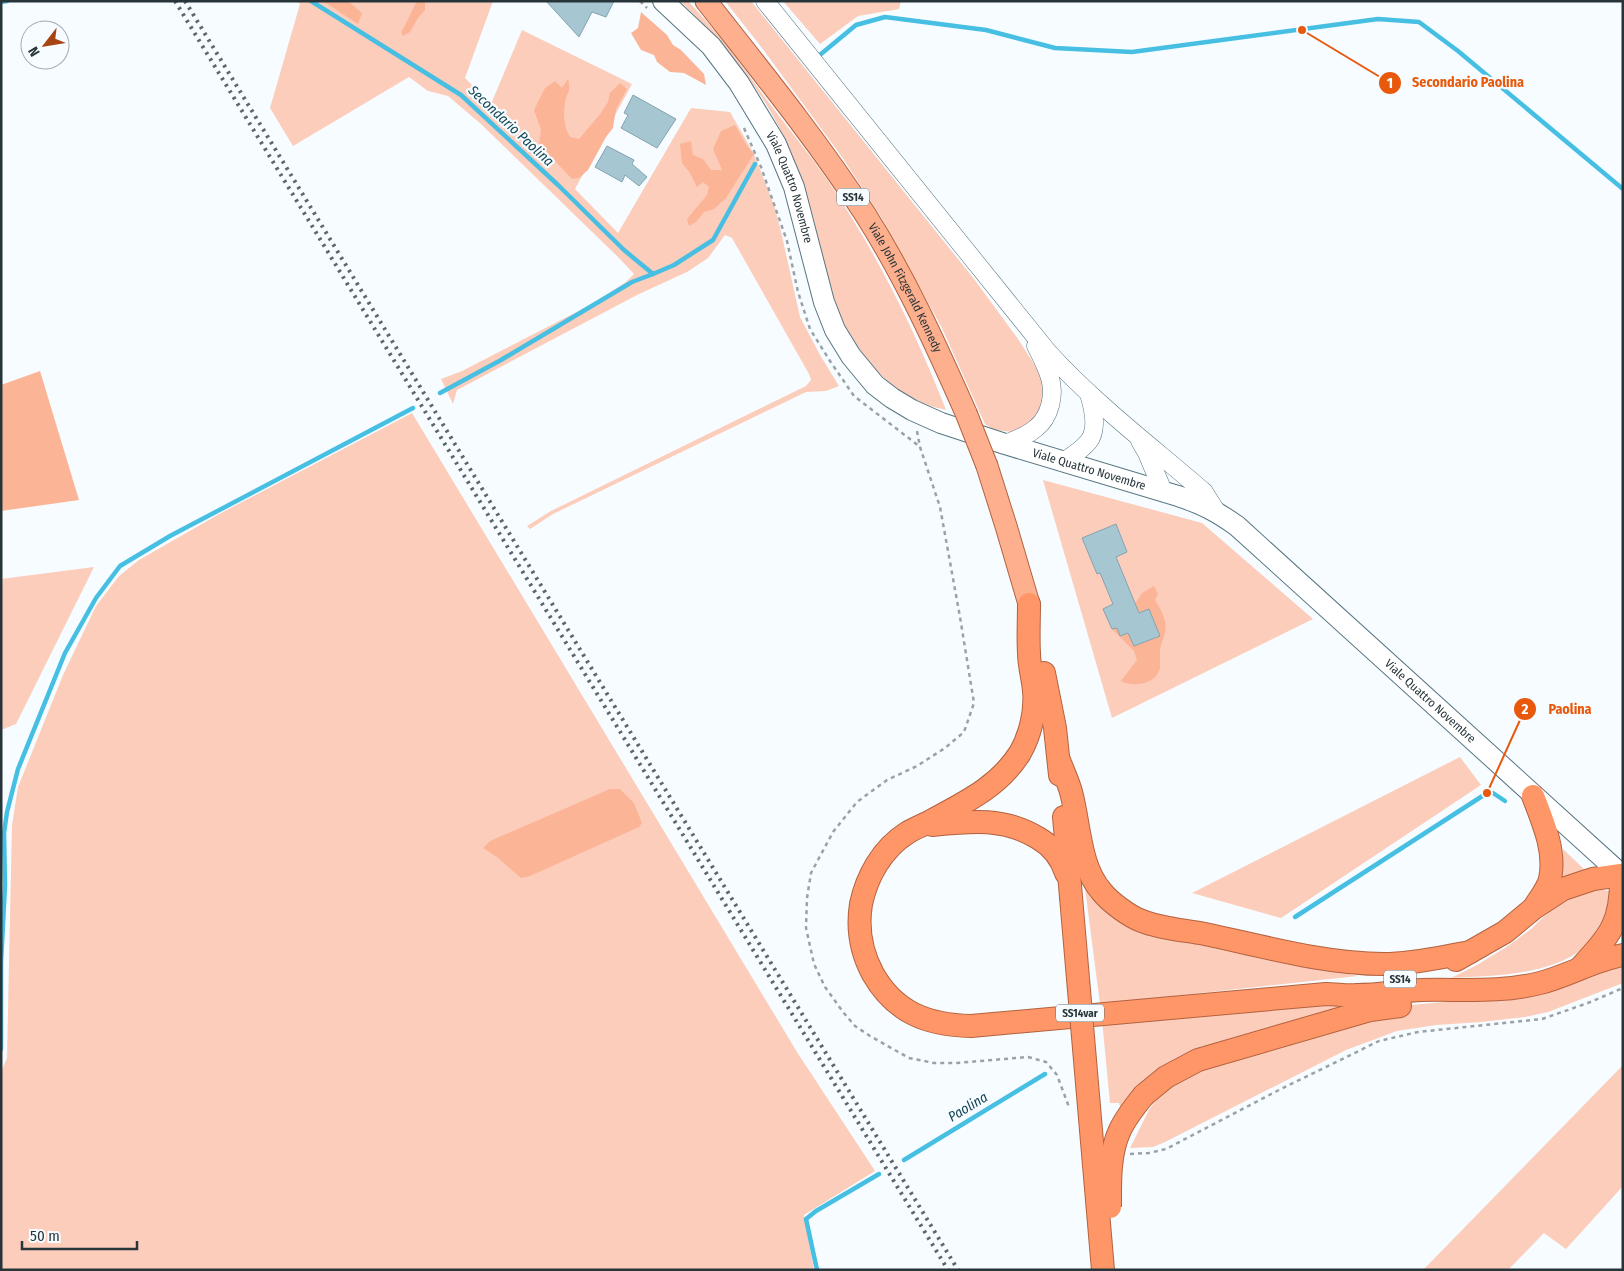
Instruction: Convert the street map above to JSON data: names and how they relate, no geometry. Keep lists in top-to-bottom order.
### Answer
{
  "streets": {
    "highway": ["SS14", "SS14var"],
    "main road": ["Viale Quattro Novembre", "Viale John Fitzgerald Kennedy"]
  },
  "crossings": [
    ["Viale John Fitzgerald Kennedy", "SS14var"]
  ],
  "water": ["Secondario Paolina", "Paolina"],
  "places": ["Secondario Paolina", "Paolina"],
  "scale_bar": "50 m",
  "north": "bottom left"
}
